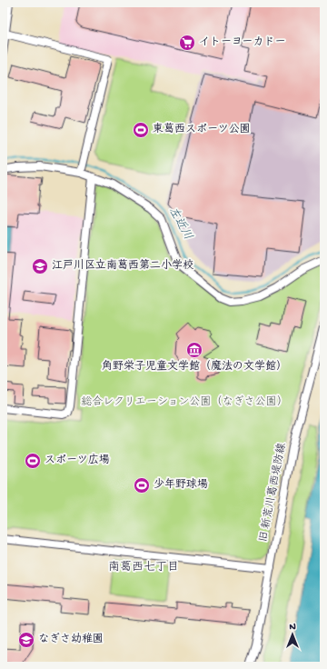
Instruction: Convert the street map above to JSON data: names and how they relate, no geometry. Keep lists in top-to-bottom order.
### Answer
{
  "streets": {
    "street": ["旧 新荒川葛西堤防線"]
  },
  "districts": ["南葛西七丁目"],
  "water": ["左近川"],
  "parks": ["総合レクリエーション公園（なぎさ公園）"],
  "places": {
    "supermarket": ["イトーヨーカドー"],
    "sports": ["東葛西スポーツ公園", "スポーツ広場", "少年野球場"],
    "school or university": ["江戸川区立南葛西第二小学校", "なぎさ幼稚園"],
    "museum": ["角野栄子児童文学館（魔法の文学館）"]
  },
  "north": "top"
}
